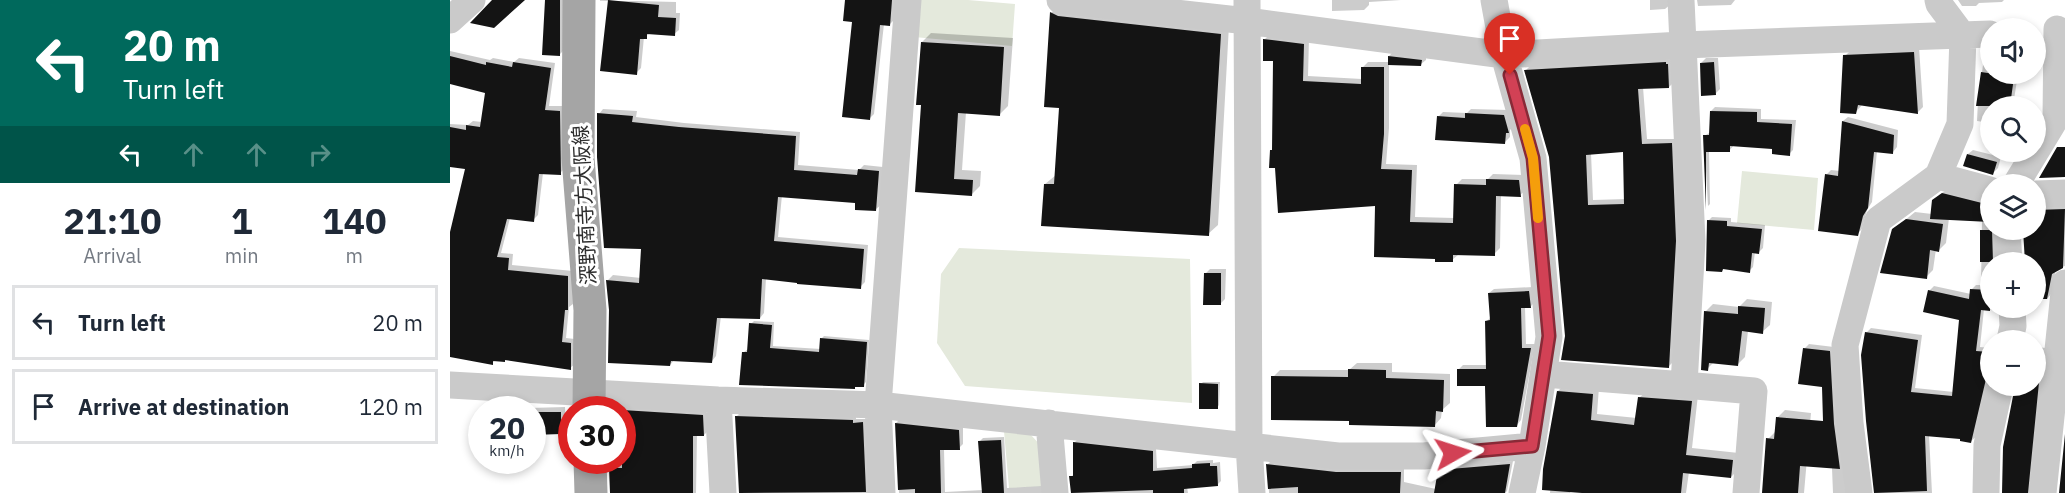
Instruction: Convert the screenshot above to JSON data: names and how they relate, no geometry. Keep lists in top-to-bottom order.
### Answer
{
  "streets": {
    "main road": ["深野南寺方大阪線"]
  },
  "page": {
    "turn": ["20 m", "Turn left"],
    "map_buttons": ["+", "−"],
    "eta": [
      "21:10",
      "Arrival",
      "1",
      "min",
      "140",
      "m"
    ],
    "list": [
      {
        "name": "Turn left",
        "value": "20 m"
      },
      {
        "name": "Arrive at destination",
        "value": "120 m"
      }
    ],
    "speed": "20 km/h",
    "limit": "30"
  }
}
